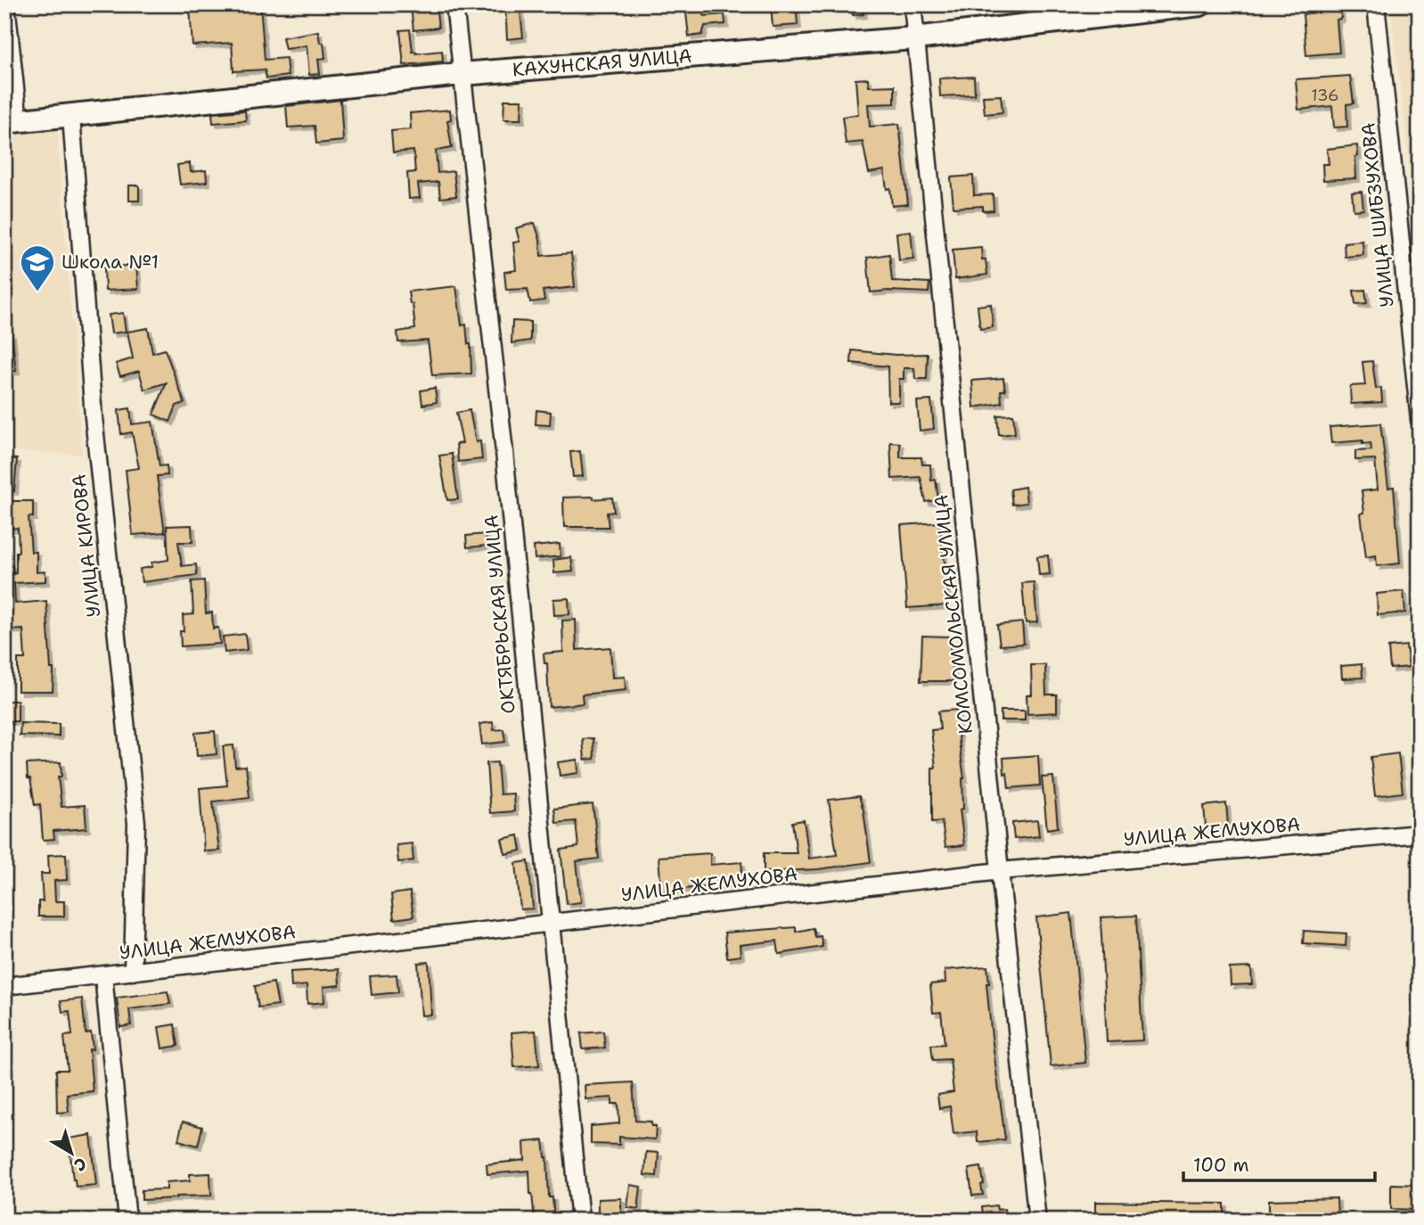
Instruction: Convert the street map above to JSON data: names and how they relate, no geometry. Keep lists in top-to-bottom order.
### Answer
{
  "streets": {
    "street": [
      "КАХУНСКАЯ УЛИЦА",
      "УЛИЦА ШИБЗУХОВА",
      "УЛИЦА КИРОВА",
      "ОКТЯБРЬСКАЯ УЛИЦА",
      "КОМСОМОЛЬСКАЯ УЛИЦА",
      "УЛИЦА ЖЕМУХОВА"
    ]
  },
  "crossings": [
    ["КАХУНСКАЯ УЛИЦА", "УЛИЦА КИРОВА"],
    ["КАХУНСКАЯ УЛИЦА", "ОКТЯБРЬСКАЯ УЛИЦА"],
    ["КАХУНСКАЯ УЛИЦА", "КОМСОМОЛЬСКАЯ УЛИЦА"],
    ["УЛИЦА КИРОВА", "УЛИЦА ЖЕМУХОВА"],
    ["ОКТЯБРЬСКАЯ УЛИЦА", "УЛИЦА ЖЕМУХОВА"],
    ["КОМСОМОЛЬСКАЯ УЛИЦА", "УЛИЦА ЖЕМУХОВА"]
  ],
  "places": {
    "school or university": ["Школа №1"]
  },
  "house_numbers": ["136"],
  "scale_bar": "100 m",
  "north": "bottom right"
}
